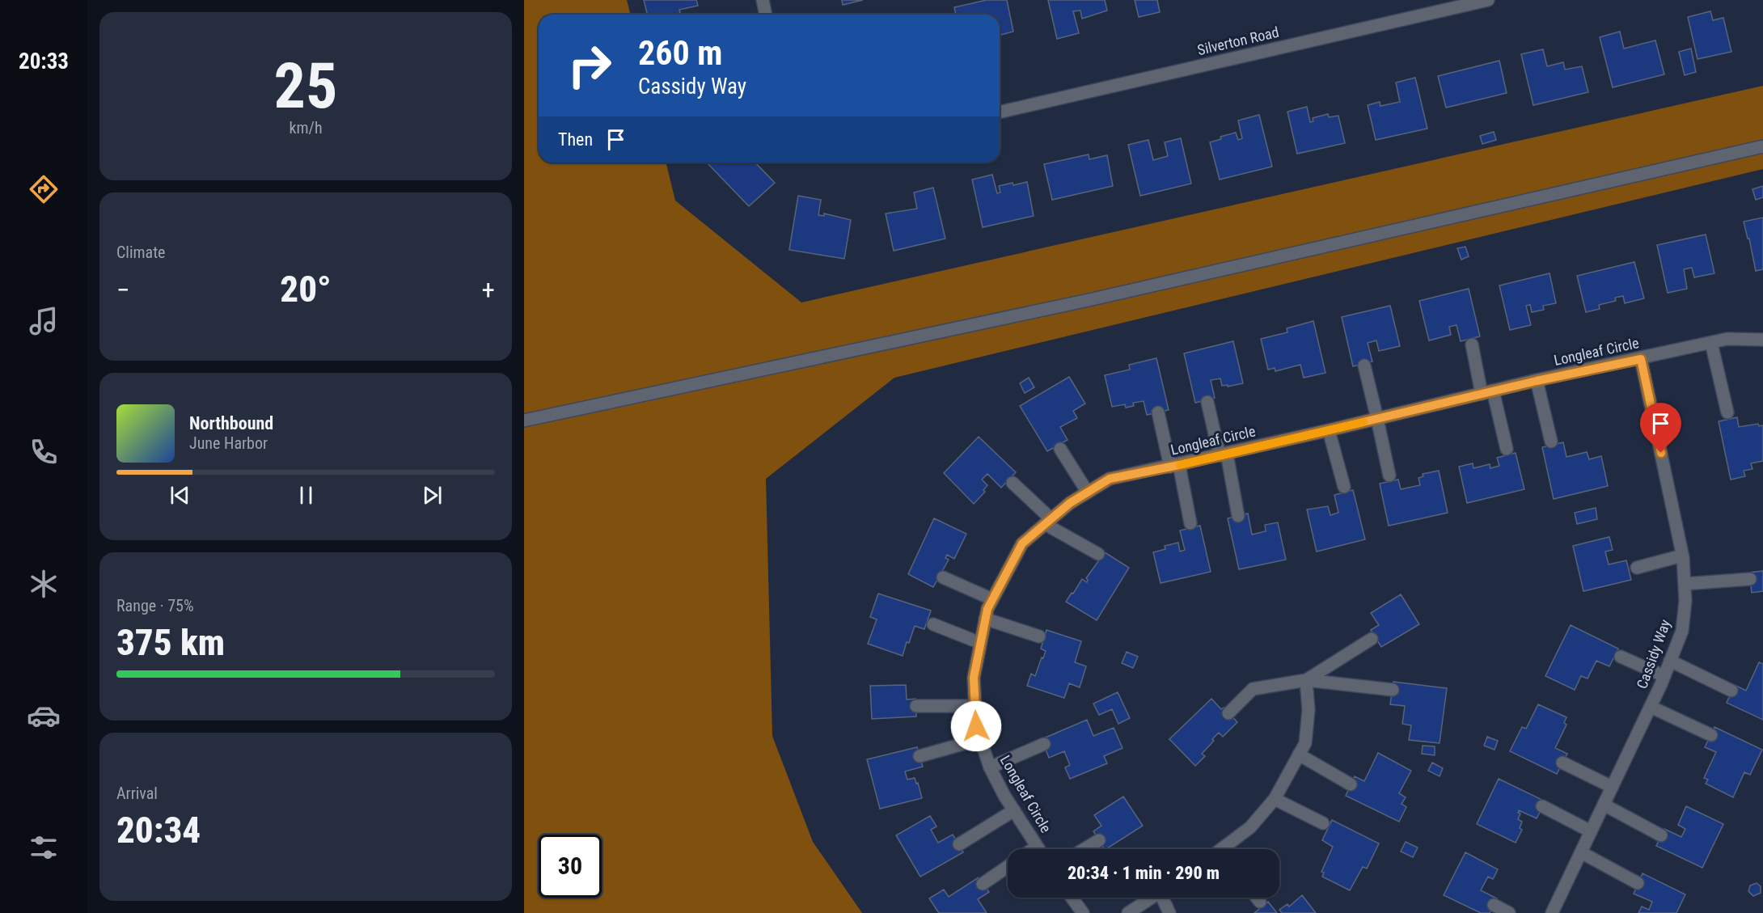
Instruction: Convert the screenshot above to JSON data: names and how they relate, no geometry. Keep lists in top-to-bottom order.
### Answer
{
  "streets": {
    "street": ["Silverton Road", "Longleaf Circle", "Cassidy Way"]
  },
  "crossings": [
    ["Longleaf Circle", "Cassidy Way"]
  ],
  "page": {
    "tabs": "20:33",
    "tile": [
      ["25", "km/h"],
      "Climate",
      ["Range · 75%", "375 km"],
      ["Arrival", "20:34"]
    ],
    "turn": ["260 m", "Cassidy Way"],
    "then": "Then",
    "heat": ["−", "20°", "+"],
    "song": ["Northbound", "June Harbor"],
    "limit": "30",
    "trip": "20:34 · 1 min · 290 m"
  }
}
